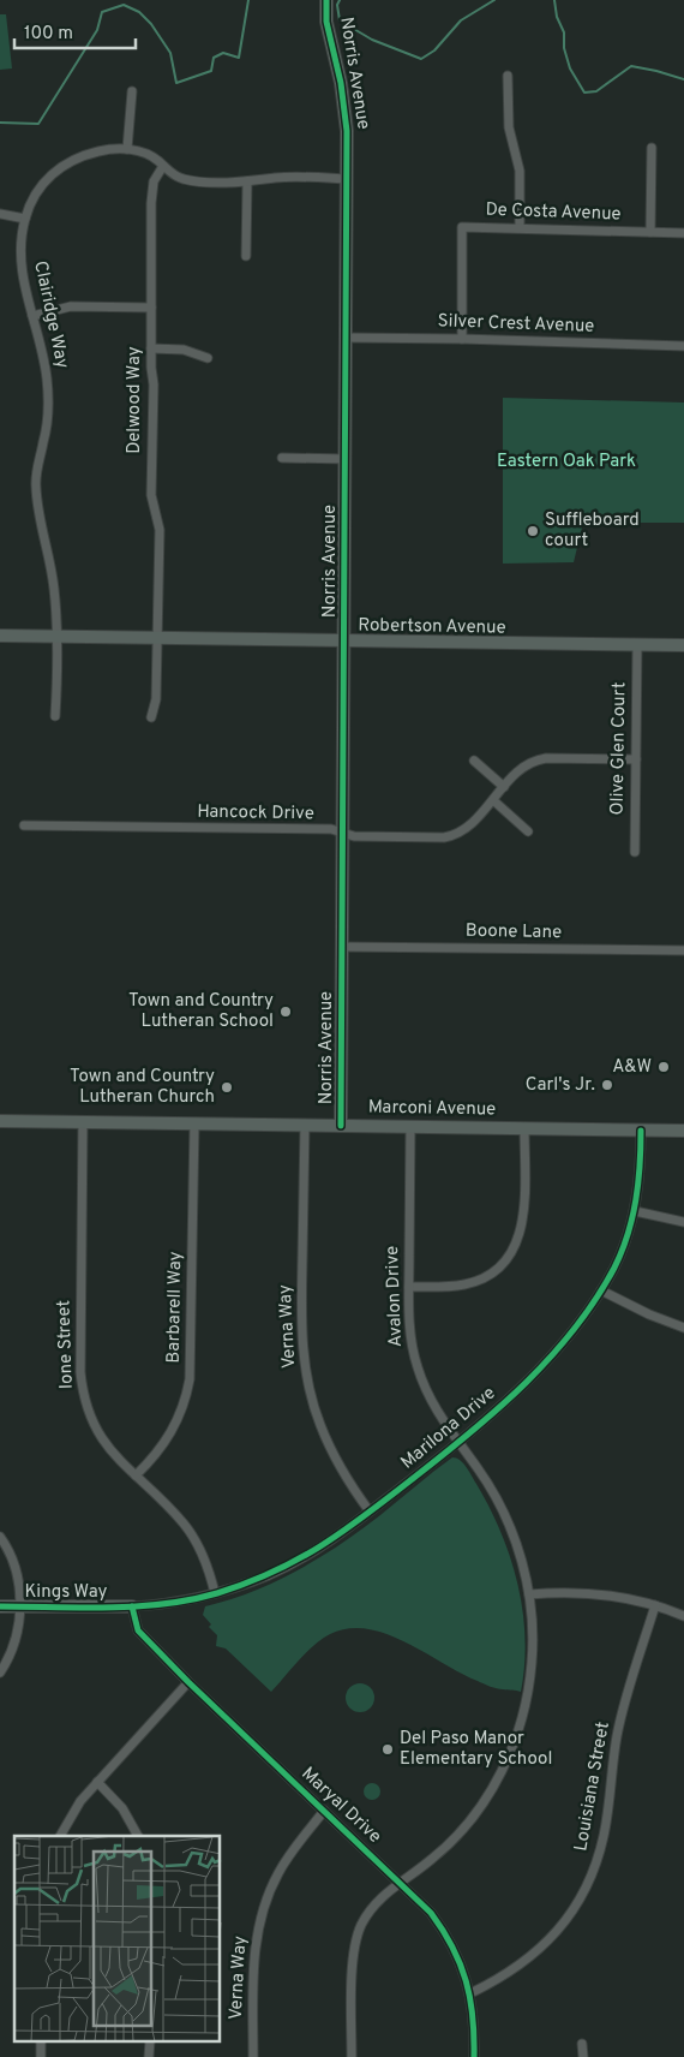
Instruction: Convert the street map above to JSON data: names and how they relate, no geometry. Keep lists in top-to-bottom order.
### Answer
{
  "streets": {
    "street": [
      "Norris Avenue",
      "De Costa Avenue",
      "Clairidge Way",
      "Silver Crest Avenue",
      "Delwood Way",
      "Robertson Avenue",
      "Olive Glen Court",
      "Hancock Drive",
      "Boone Lane",
      "Marconi Avenue",
      "Avalon Drive",
      "Barbarell Way",
      "Verna Way",
      "Ione Street",
      "Marilona Drive",
      "Kings Way",
      "Louisiana Street",
      "Maryal Drive"
    ]
  },
  "crossings": [
    ["Norris Avenue", "Clairidge Way"],
    ["Norris Avenue", "Silver Crest Avenue"],
    ["Norris Avenue", "Robertson Avenue"],
    ["Norris Avenue", "Hancock Drive"],
    ["Norris Avenue", "Boone Lane"],
    ["Norris Avenue", "Marconi Avenue"],
    ["De Costa Avenue", "Silver Crest Avenue"],
    ["Clairidge Way", "Delwood Way"],
    ["Clairidge Way", "Robertson Avenue"],
    ["Delwood Way", "Robertson Avenue"],
    ["Robertson Avenue", "Olive Glen Court"],
    ["Olive Glen Court", "Hancock Drive"],
    ["Marconi Avenue", "Avalon Drive"],
    ["Marconi Avenue", "Barbarell Way"],
    ["Marconi Avenue", "Verna Way"],
    ["Marconi Avenue", "Ione Street"],
    ["Marconi Avenue", "Marilona Drive"],
    ["Avalon Drive", "Marilona Drive"],
    ["Avalon Drive", "Maryal Drive"],
    ["Barbarell Way", "Ione Street"],
    ["Verna Way", "Marilona Drive"],
    ["Verna Way", "Maryal Drive"],
    ["Ione Street", "Marilona Drive"],
    ["Marilona Drive", "Kings Way"],
    ["Marilona Drive", "Maryal Drive"],
    ["Kings Way", "Maryal Drive"],
    ["Louisiana Street", "Maryal Drive"]
  ],
  "parks": ["Eastern Oak Park"],
  "places": [
    "Suffleboard court",
    "Town and Country Lutheran School",
    "A&W",
    "Carl's Jr.",
    "Town and Country Lutheran Church",
    "Del Paso Manor Elementary School"
  ],
  "scale_bar": "100 m"
}
